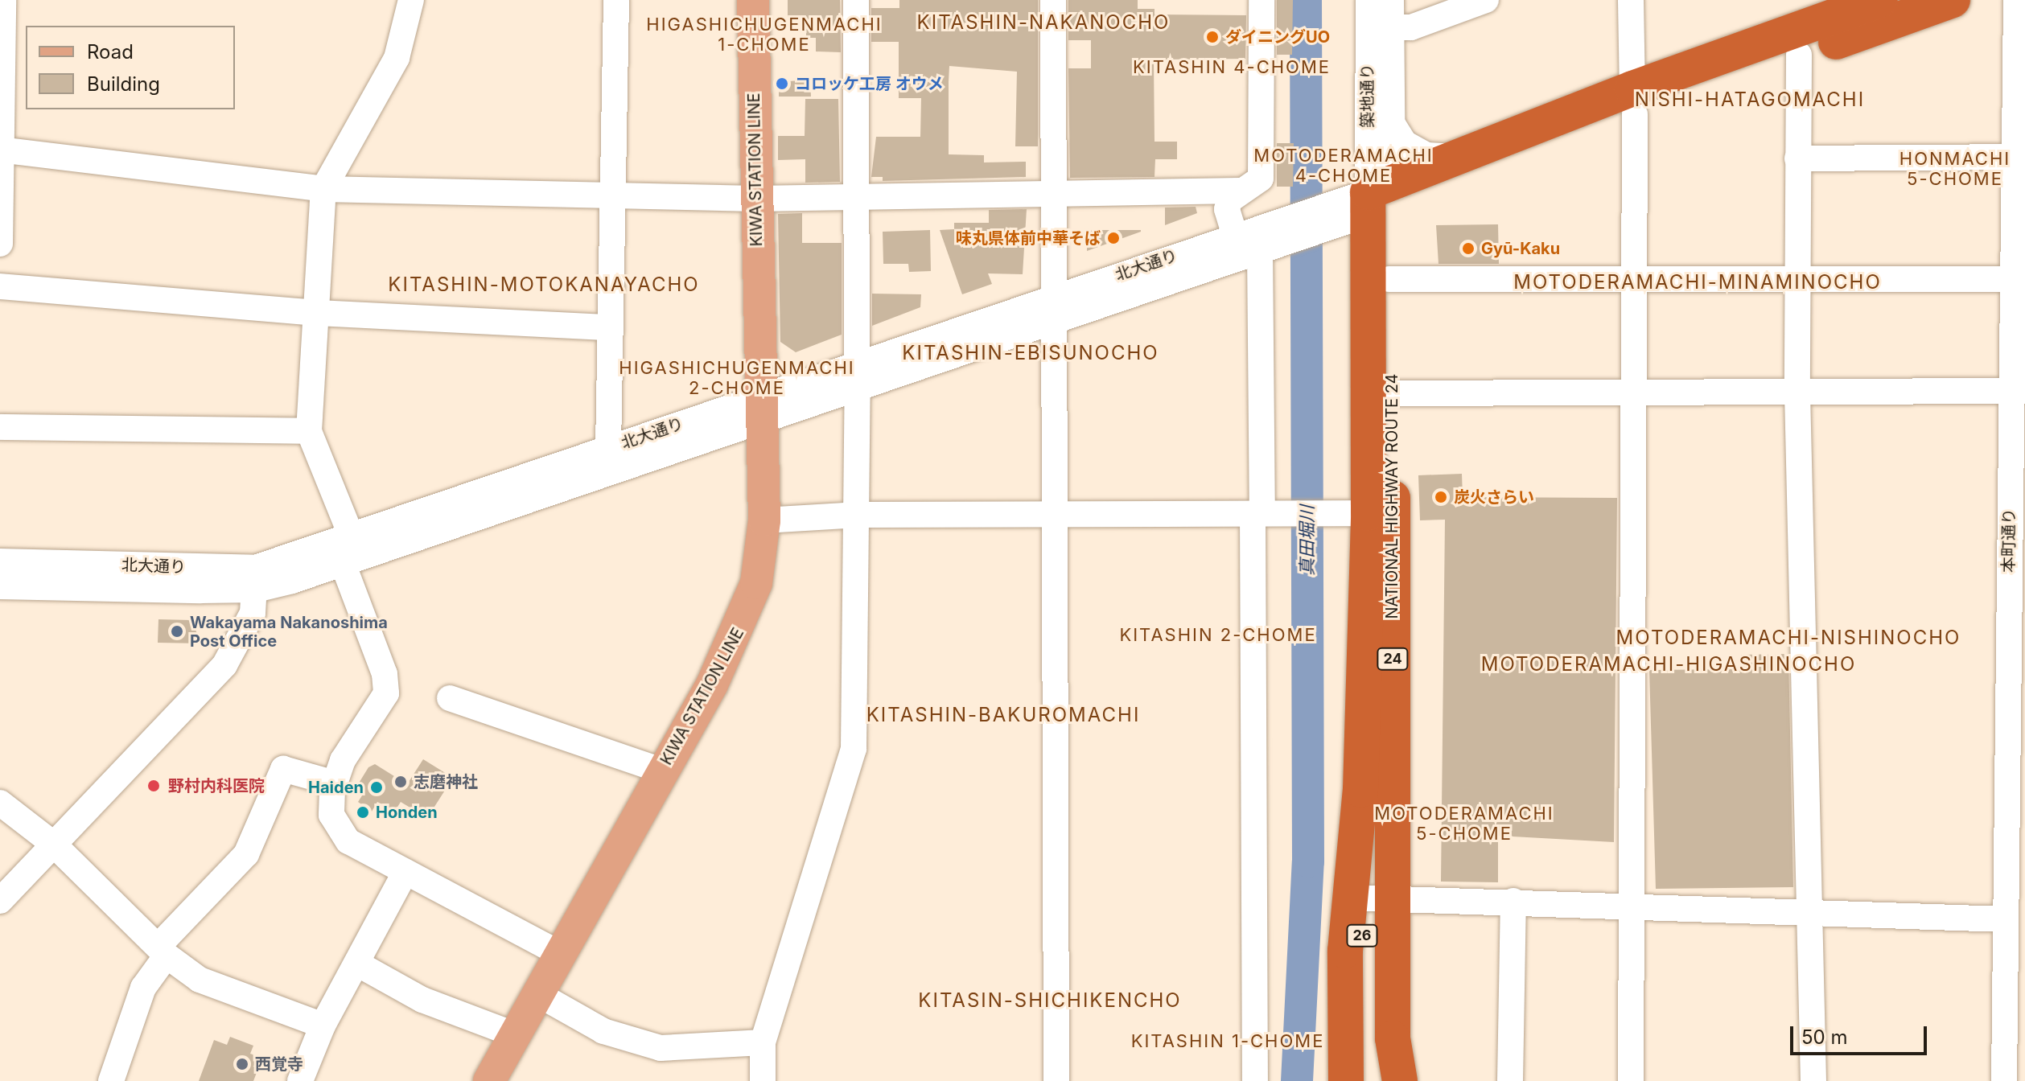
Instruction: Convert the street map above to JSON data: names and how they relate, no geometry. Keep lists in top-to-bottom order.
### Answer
{
  "streets": {
    "highway": ["NATIONAL HIGHWAY ROUTE 24", "24", "26"],
    "main road": ["KIWA STATION LINE"],
    "street": ["築地通り", "北大通り", "本町通り"]
  },
  "crossings": [
    ["築地通り", "NATIONAL HIGHWAY ROUTE 24"],
    ["KIWA STATION LINE", "北大通り"],
    ["NATIONAL HIGHWAY ROUTE 24", "26"]
  ],
  "districts": [
    "KITASHIN-NAKANOCHO",
    "HIGASHICHUGENMACHI 1-CHOME",
    "KITASHIN 4-CHOME",
    "NISHI-HATAGOMACHI",
    "MOTODERAMACHI 4-CHOME",
    "HONMACHI 5-CHOME",
    "MOTODERAMACHI-MINAMINOCHO",
    "KITASHIN-MOTOKANAYACHO",
    "KITASHIN-EBISUNOCHO",
    "HIGASHICHUGENMACHI 2-CHOME",
    "KITASHIN 2-CHOME",
    "MOTODERAMACHI-NISHINOCHO",
    "MOTODERAMACHI-HIGASHINOCHO",
    "KITASHIN-BAKUROMACHI",
    "MOTODERAMACHI 5-CHOME",
    "KITASIN-SHICHIKENCHO",
    "KITASHIN 1-CHOME"
  ],
  "water": ["真田堀川"],
  "places": [
    "ダイニングUO",
    "コロッケ工房 オウメ",
    "味丸県体前中華そば",
    "Gyū-Kaku",
    "炭火さらい",
    "Wakayama Nakanoshima Post Office",
    "志磨神社",
    "野村内科医院",
    "Haiden",
    "Honden",
    "西覚寺"
  ],
  "legend": ["Road", "Building"],
  "scale_bar": "50 m"
}
